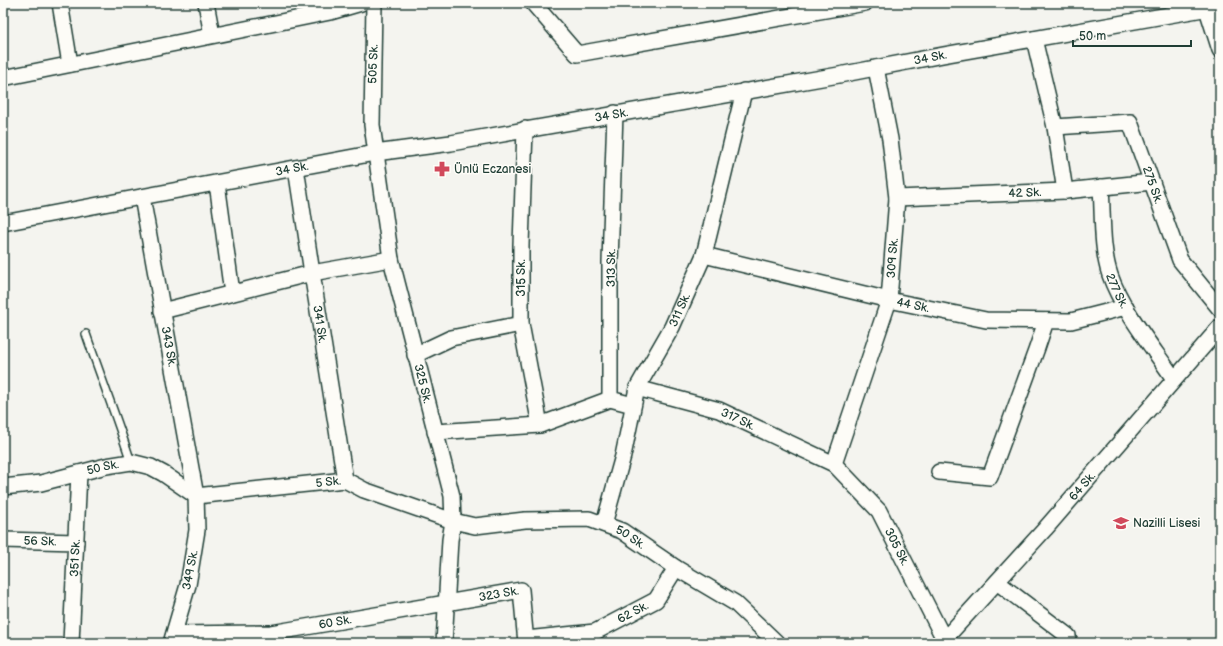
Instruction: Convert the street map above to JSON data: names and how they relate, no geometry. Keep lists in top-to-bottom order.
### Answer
{
  "streets": {
    "street": [
      "34 Sk.",
      "505 Sk.",
      "275 Sk.",
      "42 Sk.",
      "309 Sk.",
      "313 Sk.",
      "315 Sk.",
      "277 Sk.",
      "44 Sk.",
      "311 Sk.",
      "341 Sk.",
      "343 Sk.",
      "325 Sk.",
      "317 Sk.",
      "50 Sk.",
      "5 Sk.",
      "64 Sk.",
      "56 Sk.",
      "305 Sk.",
      "351 Sk.",
      "349 Sk.",
      "323 Sk.",
      "62 Sk.",
      "60 Sk."
    ]
  },
  "crossings": [
    ["34 Sk.", "309 Sk."],
    ["34 Sk.", "313 Sk."],
    ["34 Sk.", "315 Sk."],
    ["34 Sk.", "311 Sk."],
    ["34 Sk.", "341 Sk."],
    ["34 Sk.", "343 Sk."],
    ["34 Sk.", "325 Sk."],
    ["505 Sk.", "325 Sk."],
    ["275 Sk.", "42 Sk."],
    ["42 Sk.", "309 Sk."],
    ["42 Sk.", "277 Sk."],
    ["309 Sk.", "44 Sk."],
    ["309 Sk.", "317 Sk."],
    ["309 Sk.", "305 Sk."],
    ["277 Sk.", "44 Sk."],
    ["277 Sk.", "64 Sk."],
    ["44 Sk.", "311 Sk."],
    ["311 Sk.", "317 Sk."],
    ["311 Sk.", "50 Sk."],
    ["341 Sk.", "5 Sk."],
    ["343 Sk.", "50 Sk."],
    ["343 Sk.", "5 Sk."],
    ["343 Sk.", "349 Sk."],
    ["325 Sk.", "50 Sk."],
    ["325 Sk.", "5 Sk."],
    ["325 Sk.", "323 Sk."],
    ["325 Sk.", "60 Sk."],
    ["317 Sk.", "305 Sk."],
    ["50 Sk.", "5 Sk."],
    ["50 Sk.", "351 Sk."],
    ["50 Sk.", "349 Sk."],
    ["50 Sk.", "62 Sk."],
    ["5 Sk.", "349 Sk."],
    ["64 Sk.", "305 Sk."],
    ["56 Sk.", "351 Sk."],
    ["349 Sk.", "60 Sk."],
    ["323 Sk.", "62 Sk."],
    ["323 Sk.", "60 Sk."]
  ],
  "places": {
    "pharmacy": ["Ünlü Eczanesi"],
    "school or university": ["Nazilli Lisesi"]
  },
  "scale_bar": "50 m"
}
